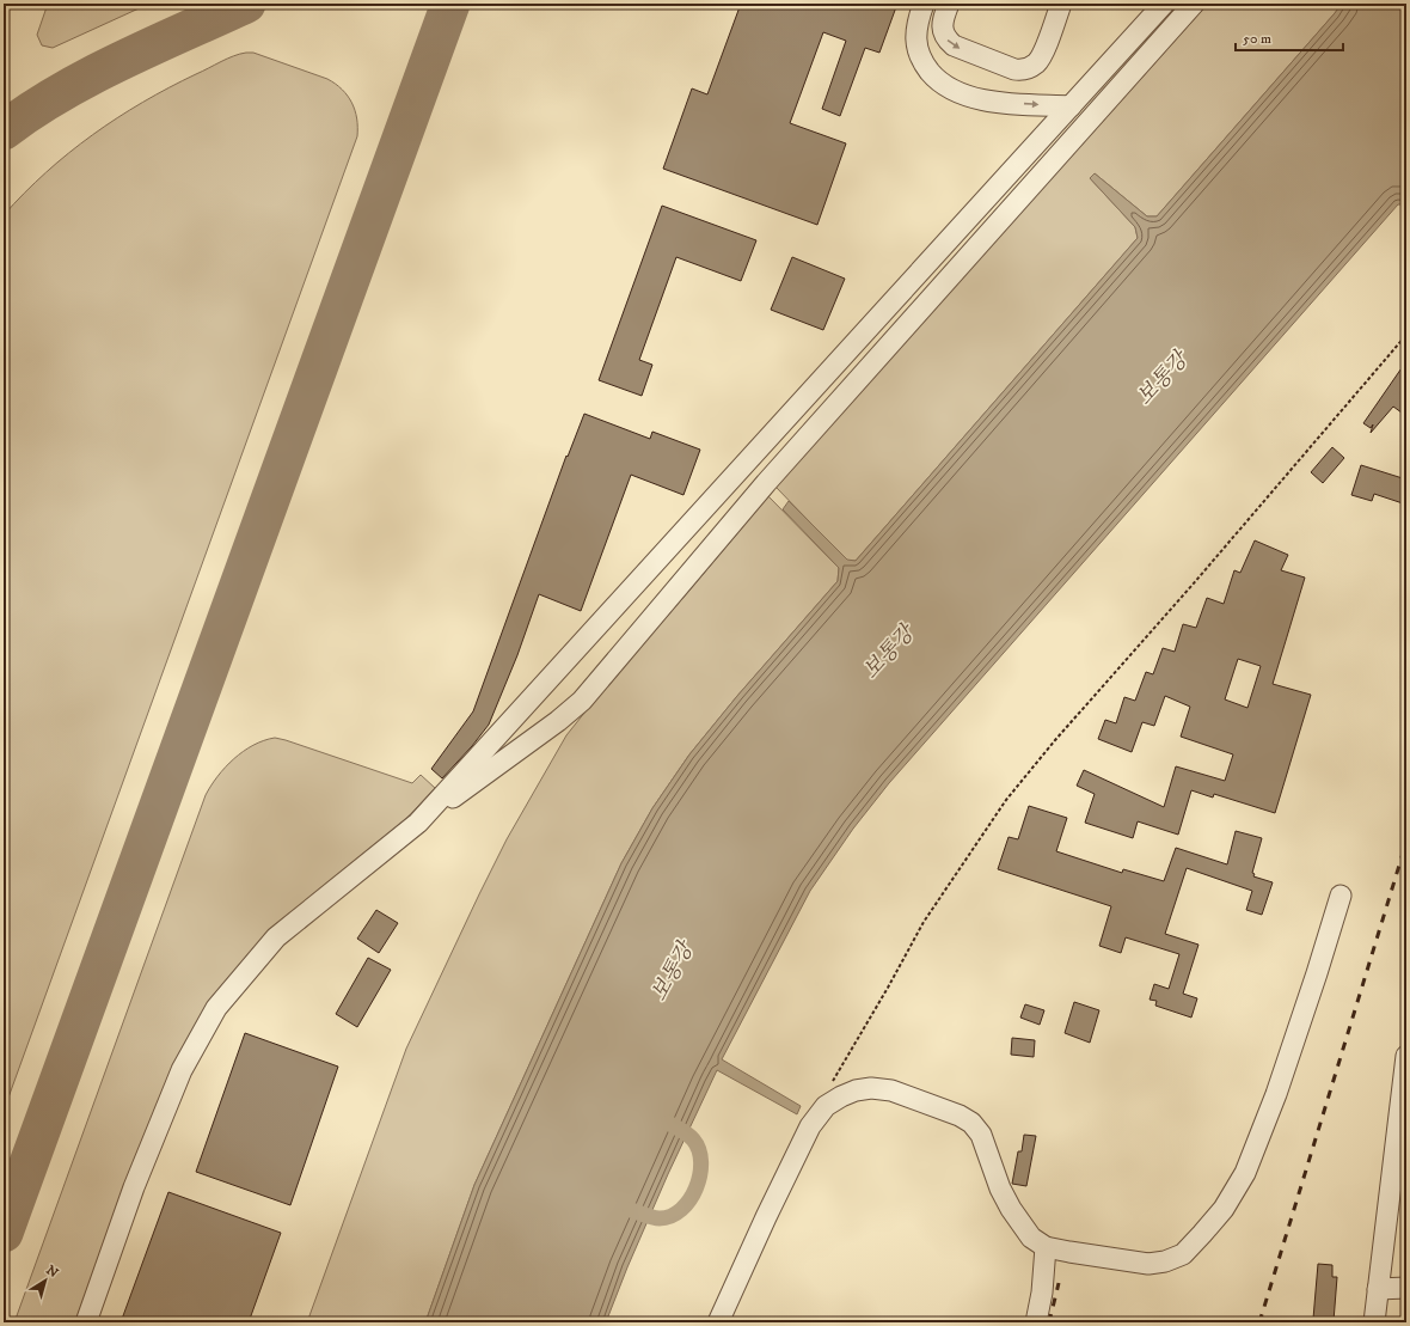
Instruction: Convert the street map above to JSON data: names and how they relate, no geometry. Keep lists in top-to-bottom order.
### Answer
{
  "water": ["보통강"],
  "scale_bar": "50 m",
  "north": "top right"
}
